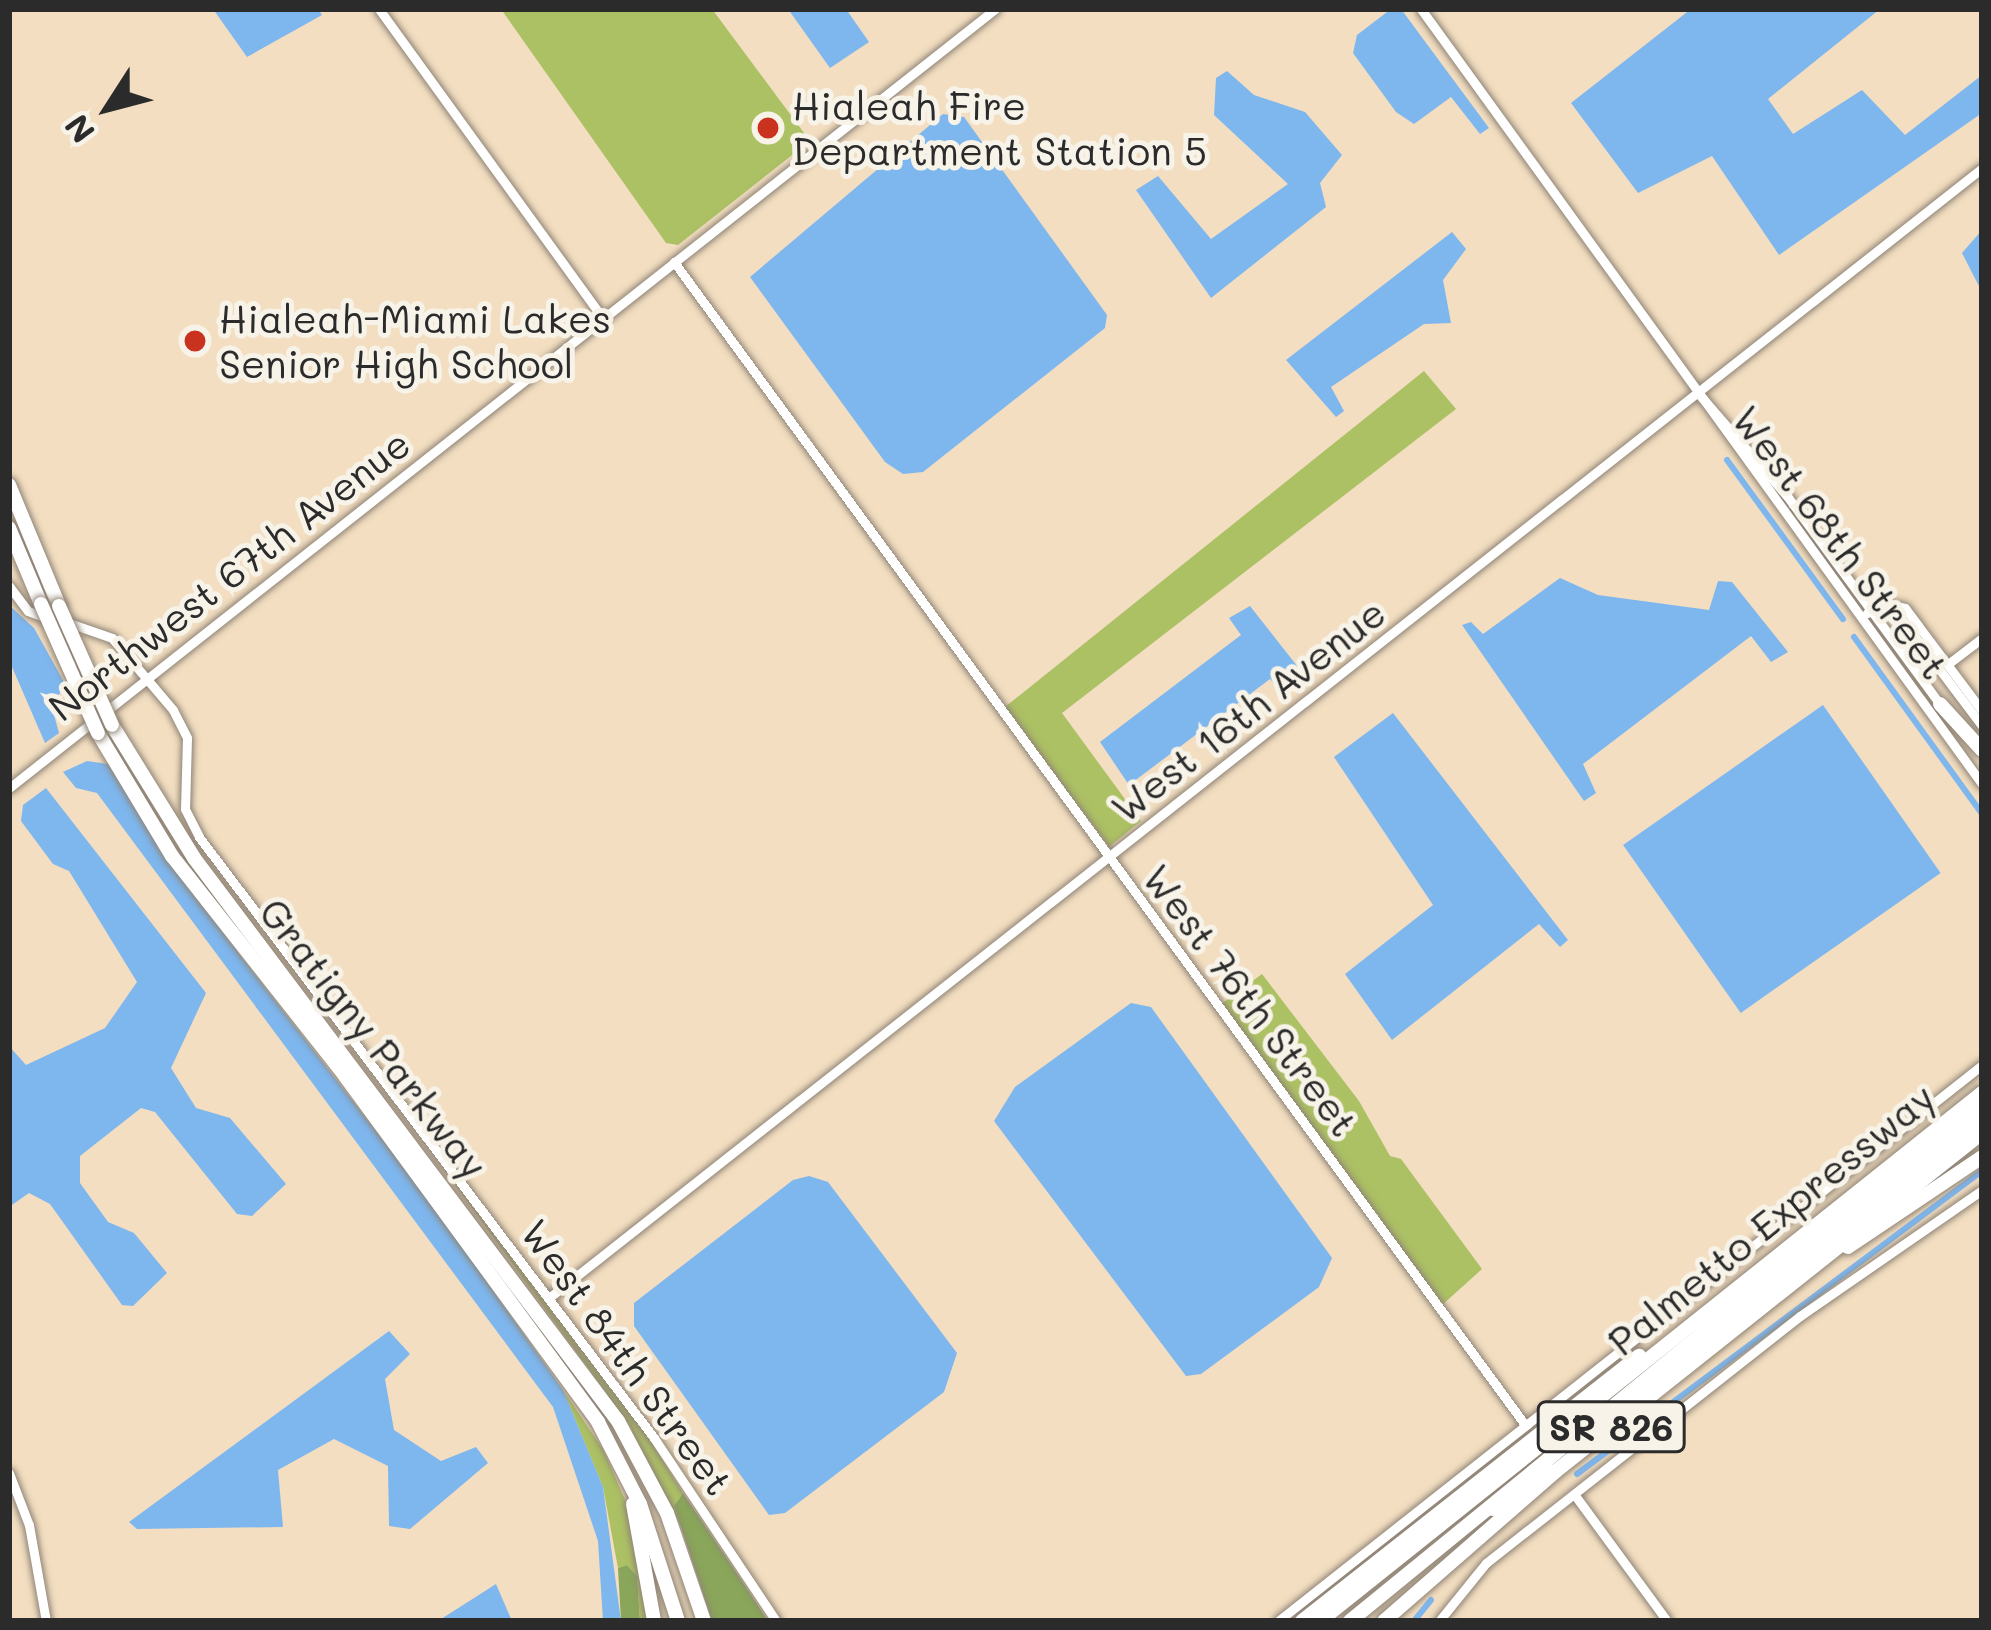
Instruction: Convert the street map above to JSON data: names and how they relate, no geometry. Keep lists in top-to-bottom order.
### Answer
{
  "streets": {
    "highway": ["Gratigny Parkway", "Palmetto Expressway", "SR 826"],
    "street": [
      "West 68th Street",
      "Northwest 67th Avenue",
      "West 16th Avenue",
      "West 76th Street",
      "West 84th Street"
    ]
  },
  "crossings": [
    ["West 68th Street", "West 16th Avenue"],
    ["Northwest 67th Avenue", "West 76th Street"],
    ["Northwest 67th Avenue", "West 84th Street"],
    ["West 16th Avenue", "West 76th Street"],
    ["West 16th Avenue", "West 84th Street"]
  ],
  "places": ["Hialeah Fire Department Station 5", "Hialeah-Miami Lakes Senior High School"],
  "north": "bottom left"
}
